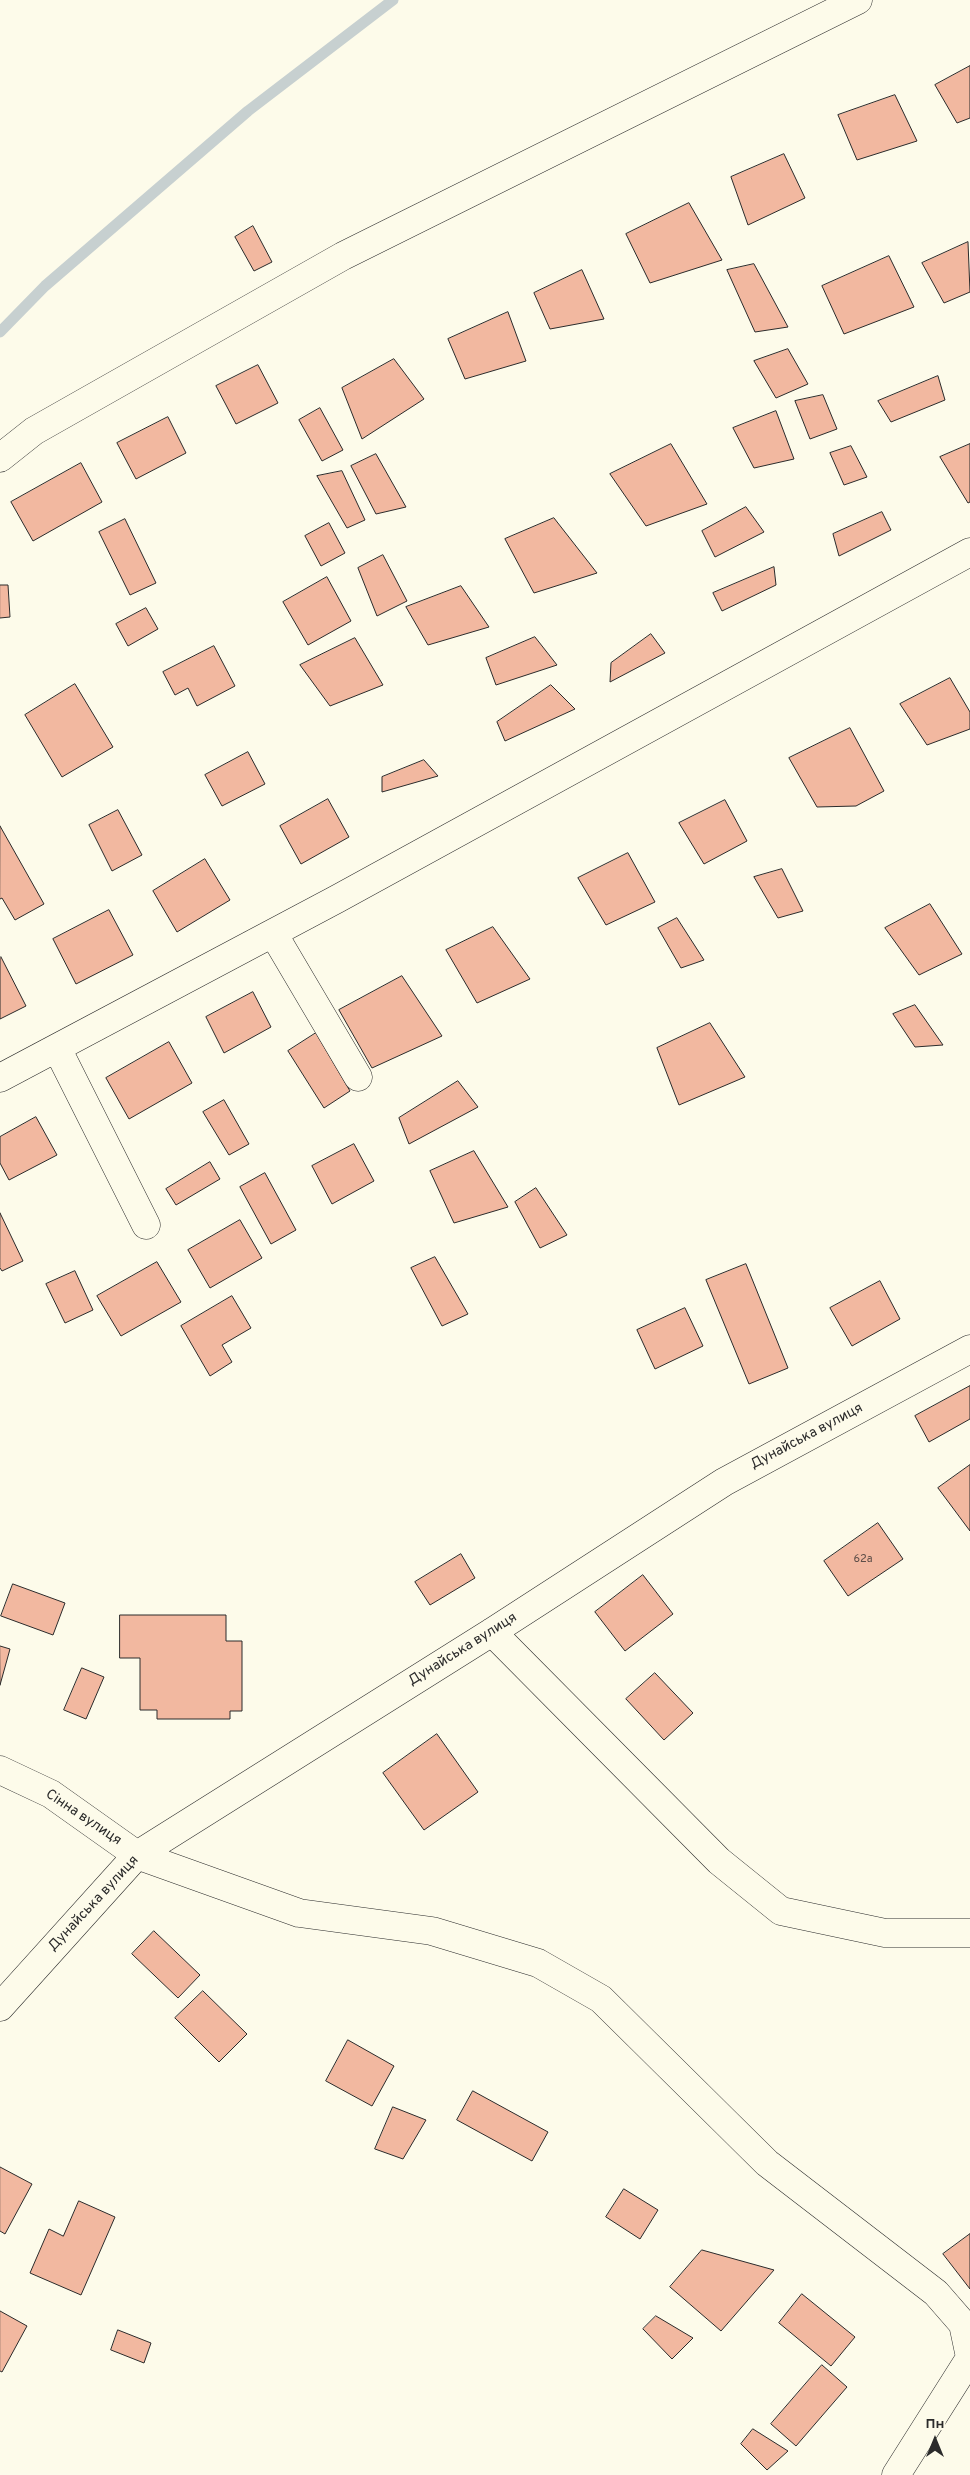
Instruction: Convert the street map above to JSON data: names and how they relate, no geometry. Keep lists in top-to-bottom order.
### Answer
{
  "streets": {
    "street": ["Дунайська вулиця", "Сінна вулиця"]
  },
  "crossings": [
    ["Дунайська вулиця", "Сінна вулиця"]
  ],
  "house_numbers": ["62а"],
  "north": "top"
}
